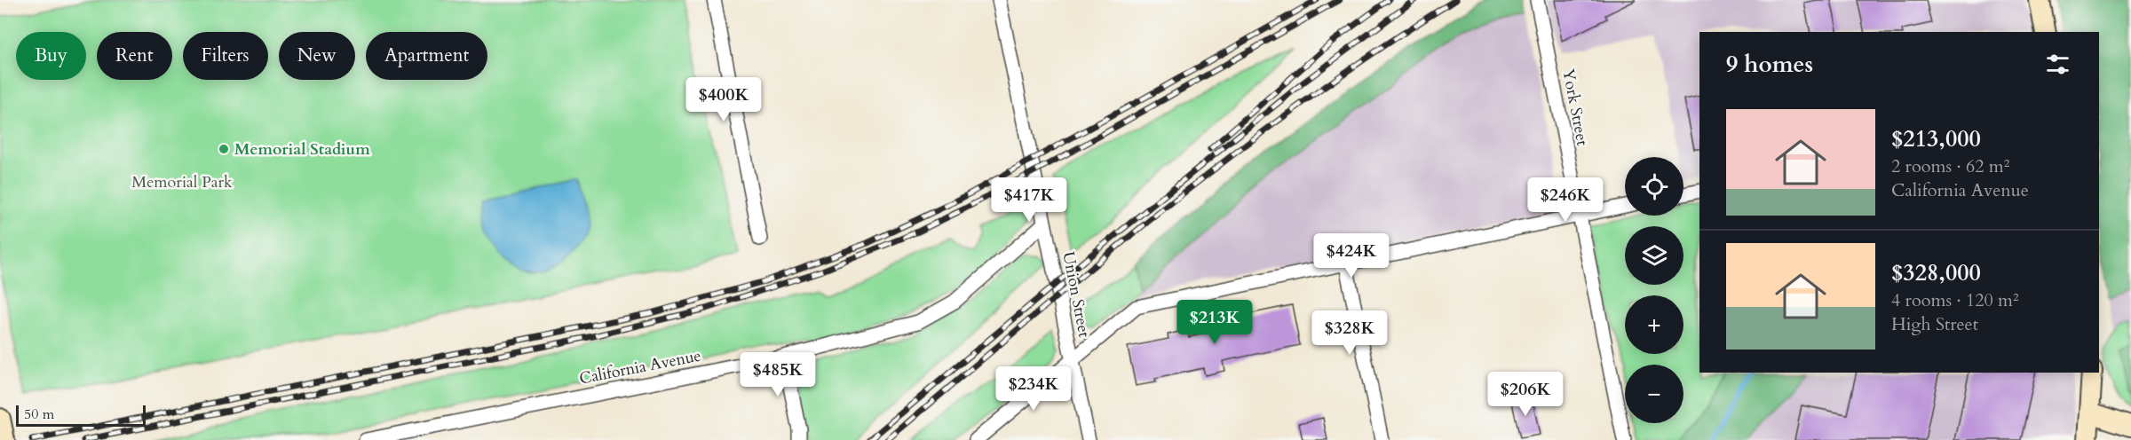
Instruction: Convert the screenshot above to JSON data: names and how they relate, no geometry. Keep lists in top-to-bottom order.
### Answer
{
  "streets": {
    "street": ["York Street", "Union Street", "California Avenue"]
  },
  "crossings": [
    ["Union Street", "California Avenue"]
  ],
  "parks": ["Memorial Park"],
  "places": ["Memorial Stadium"],
  "scale_bar": "50 m",
  "page": {
    "chip": [
      "Buy",
      "Rent",
      "Filters",
      "New",
      "Apartment"
    ],
    "heading": "9 homes",
    "price": [
      "$400K",
      "$417K",
      "$246K",
      "$424K",
      "$213K",
      "$328K",
      "$485K",
      "$234K",
      "$206K"
    ],
    "list": [
      {
        "name": "$213,000",
        "note": "2 rooms · 62 m² · California Avenue"
      },
      {
        "name": "$328,000",
        "note": "4 rooms · 120 m² · High Street"
      }
    ],
    "map_buttons": ["+", "−"],
    "scale": "50 m"
  }
}
